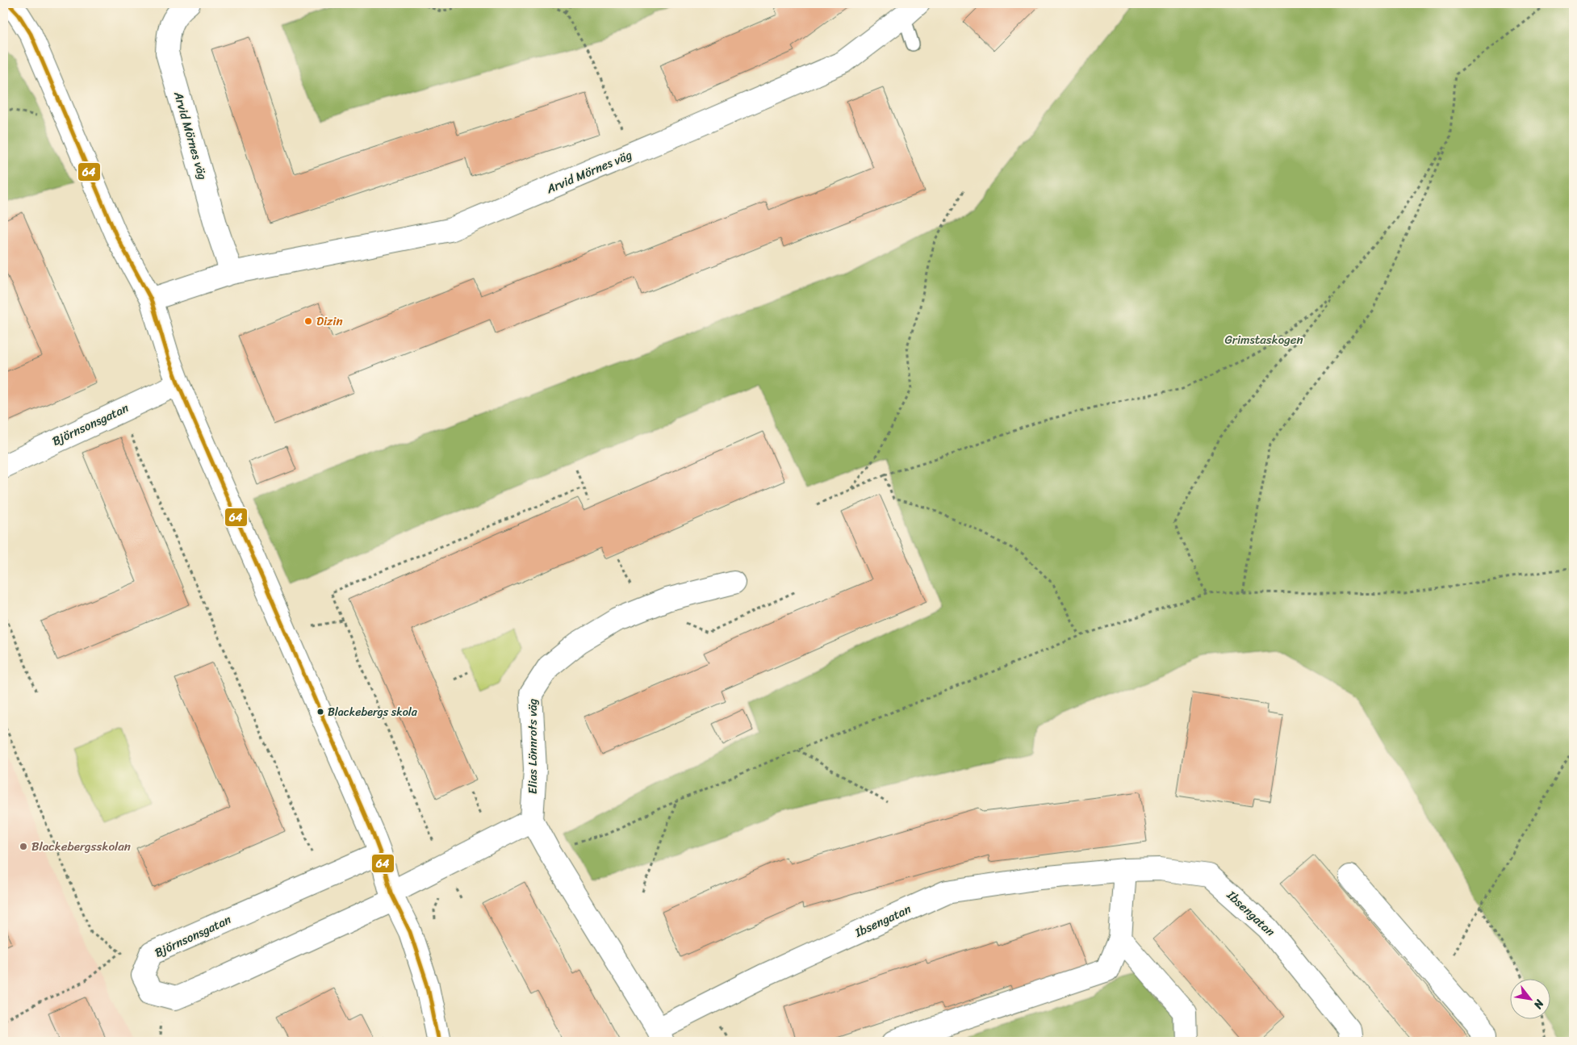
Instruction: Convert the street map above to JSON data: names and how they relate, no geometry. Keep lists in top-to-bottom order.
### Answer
{
  "streets": {
    "street": [
      "Arvid Mörnes väg",
      "Björnsonsgatan",
      "Elias Lönnrots väg",
      "Ibsengatan"
    ]
  },
  "parks": ["Grimstaskogen"],
  "places": ["Dizin", "Blackebergs skola", "Blackebergsskolan"],
  "lines": ["transit line 64"],
  "north": "bottom right"
}
